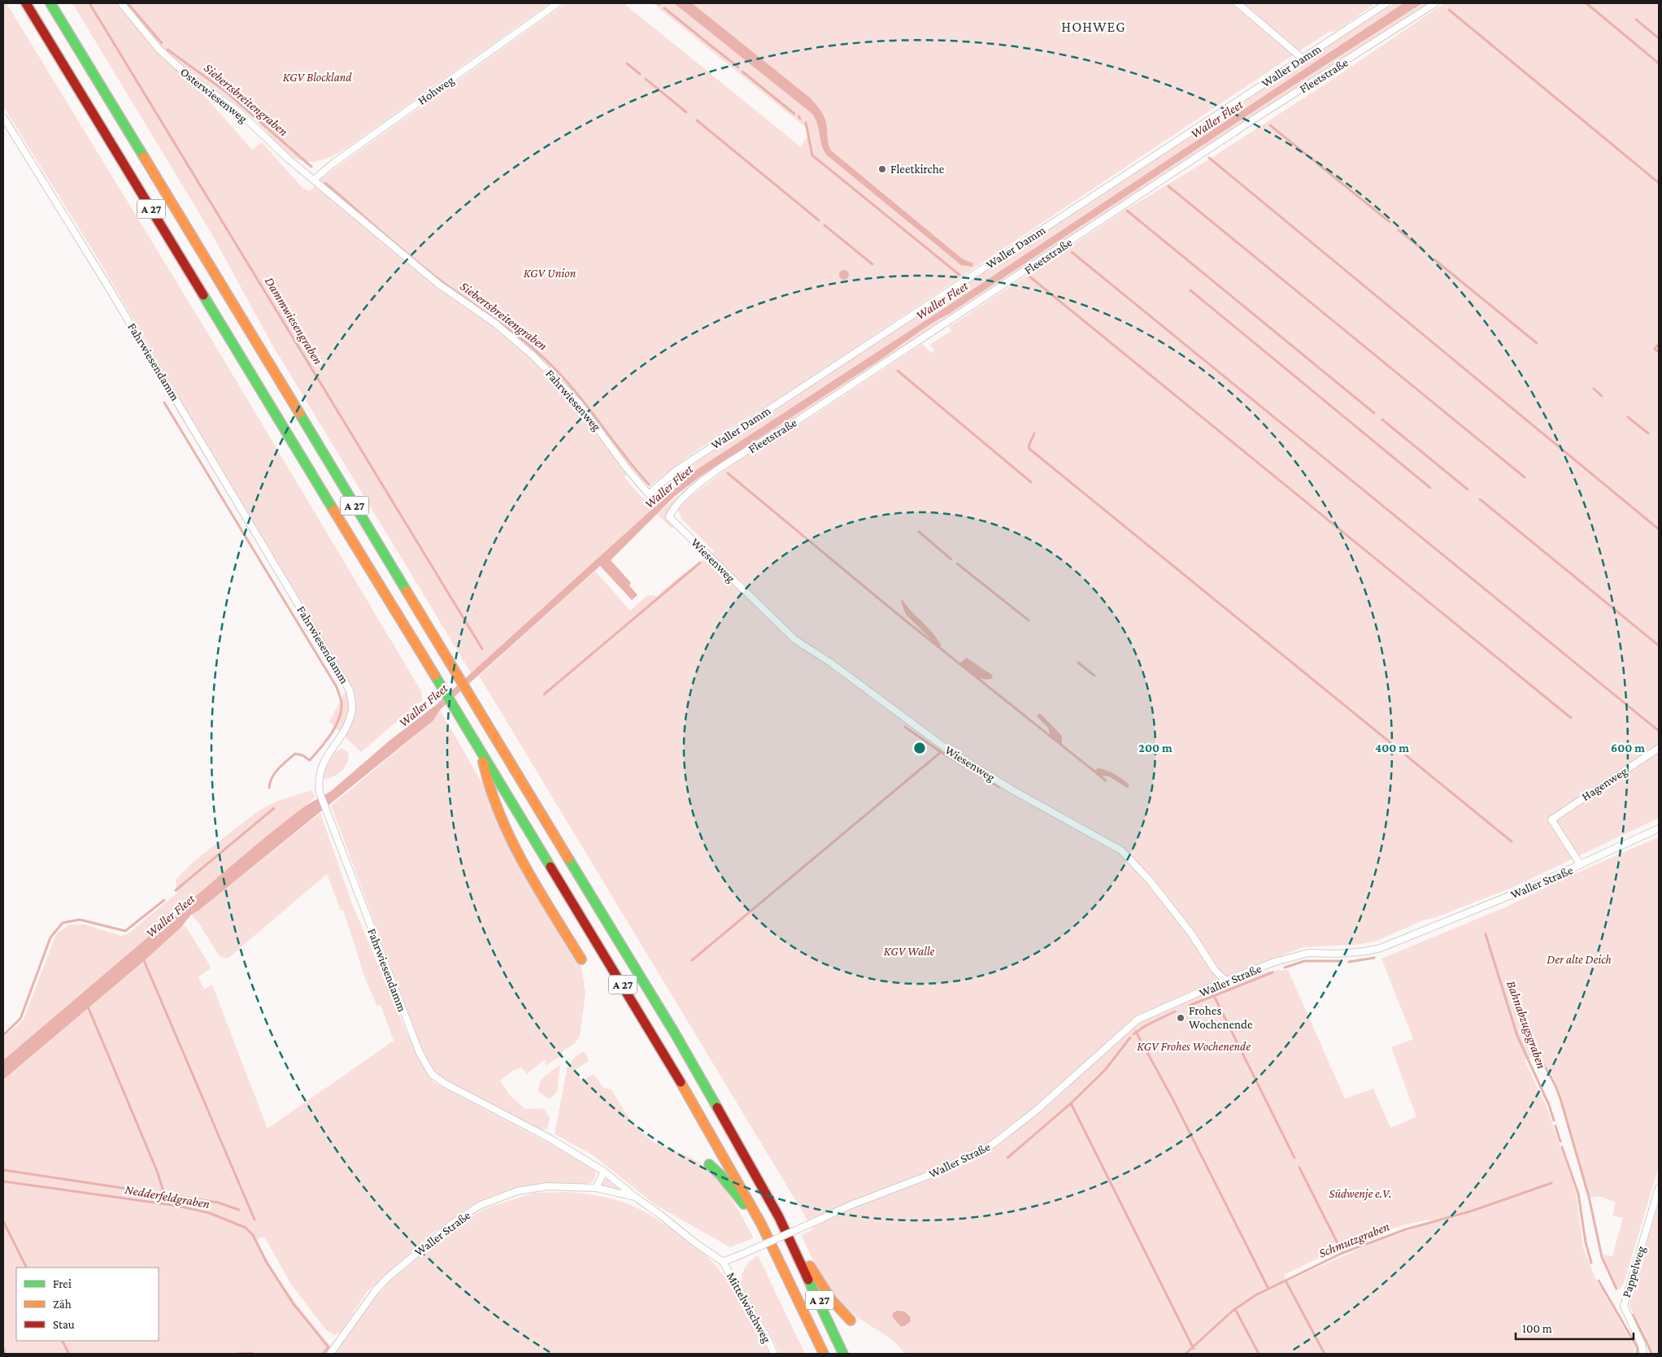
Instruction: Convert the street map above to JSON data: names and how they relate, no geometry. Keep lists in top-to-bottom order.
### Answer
{
  "streets": {
    "highway": ["A 27"],
    "street": [
      "Waller Damm",
      "Fleetstraße",
      "Hohweg",
      "Osterwiesenweg",
      "Fahrwiesendamm",
      "Fahrwiesenweg",
      "Wiesenweg",
      "Hagenweg",
      "Waller Straße",
      "Pappelweg",
      "Mittelwischweg"
    ]
  },
  "crossings": [
    ["Waller Damm", "Fahrwiesenweg"],
    ["Fleetstraße", "Wiesenweg"],
    ["Hohweg", "Osterwiesenweg"],
    ["Hohweg", "Fahrwiesenweg"],
    ["Osterwiesenweg", "Fahrwiesenweg"],
    ["Fahrwiesendamm", "Waller Straße"],
    ["Wiesenweg", "Waller Straße"],
    ["Hagenweg", "Waller Straße"],
    ["Waller Straße", "Mittelwischweg"]
  ],
  "districts": ["HOHWEG"],
  "water": [
    "Siebertsbreitengraben",
    "Waller Fleet",
    "Dammwiesengraben",
    "Bahnabzugsgraben",
    "Nedderfeldgraben",
    "Schmutzgraben"
  ],
  "parks": [
    "KGV Blockland",
    "KGV Union",
    "KGV Walle",
    "Der alte Deich",
    "KGV Frohes Wochenende",
    "Südwenje e.V."
  ],
  "places": ["Fleetkirche", "Frohes Wochenende"],
  "legend": ["Frei", "Zäh", "Stau"],
  "scale_bar": "100 m",
  "rings": ["200 m", "400 m", "600 m"]
}
